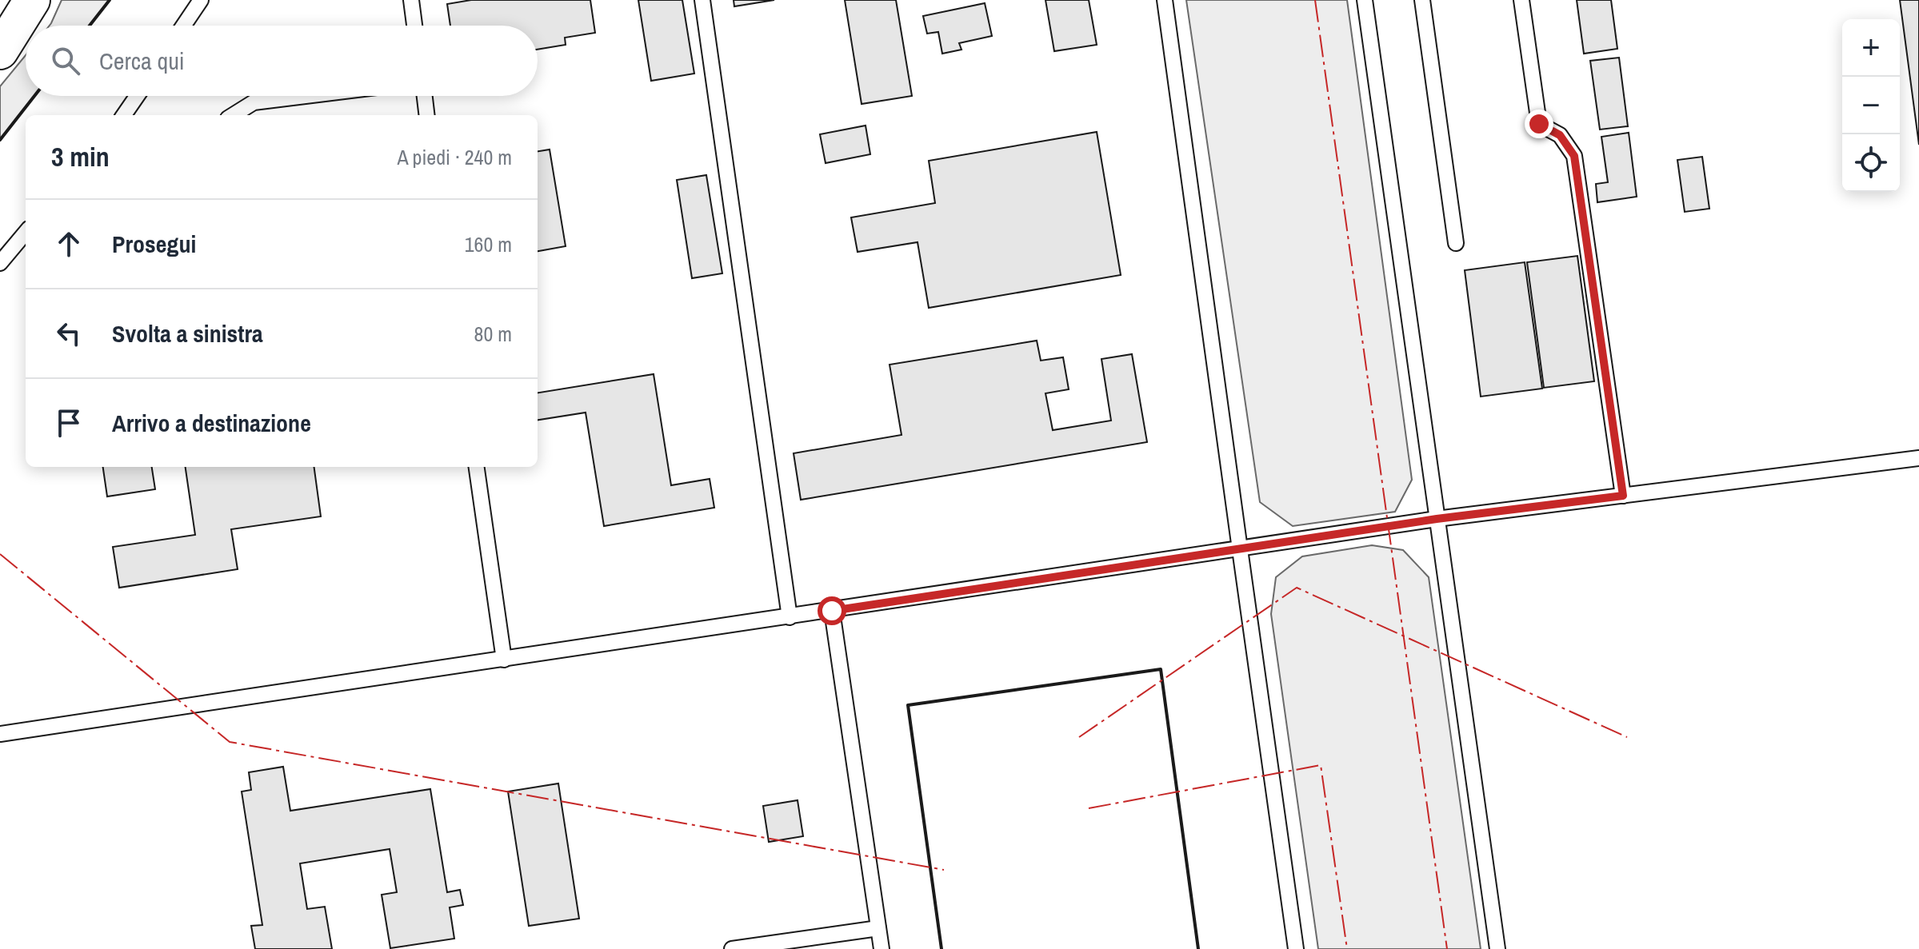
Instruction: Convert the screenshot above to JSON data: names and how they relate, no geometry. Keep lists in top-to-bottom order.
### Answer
{
  "page": {
    "map_buttons": ["+", "−"],
    "search": "Cerca qui",
    "heading": ["3 min", "A piedi · 240 m"],
    "list": [
      ["Prosegui", "160 m"],
      ["Svolta a sinistra", "80 m"],
      "Arrivo a destinazione"
    ]
  }
}
